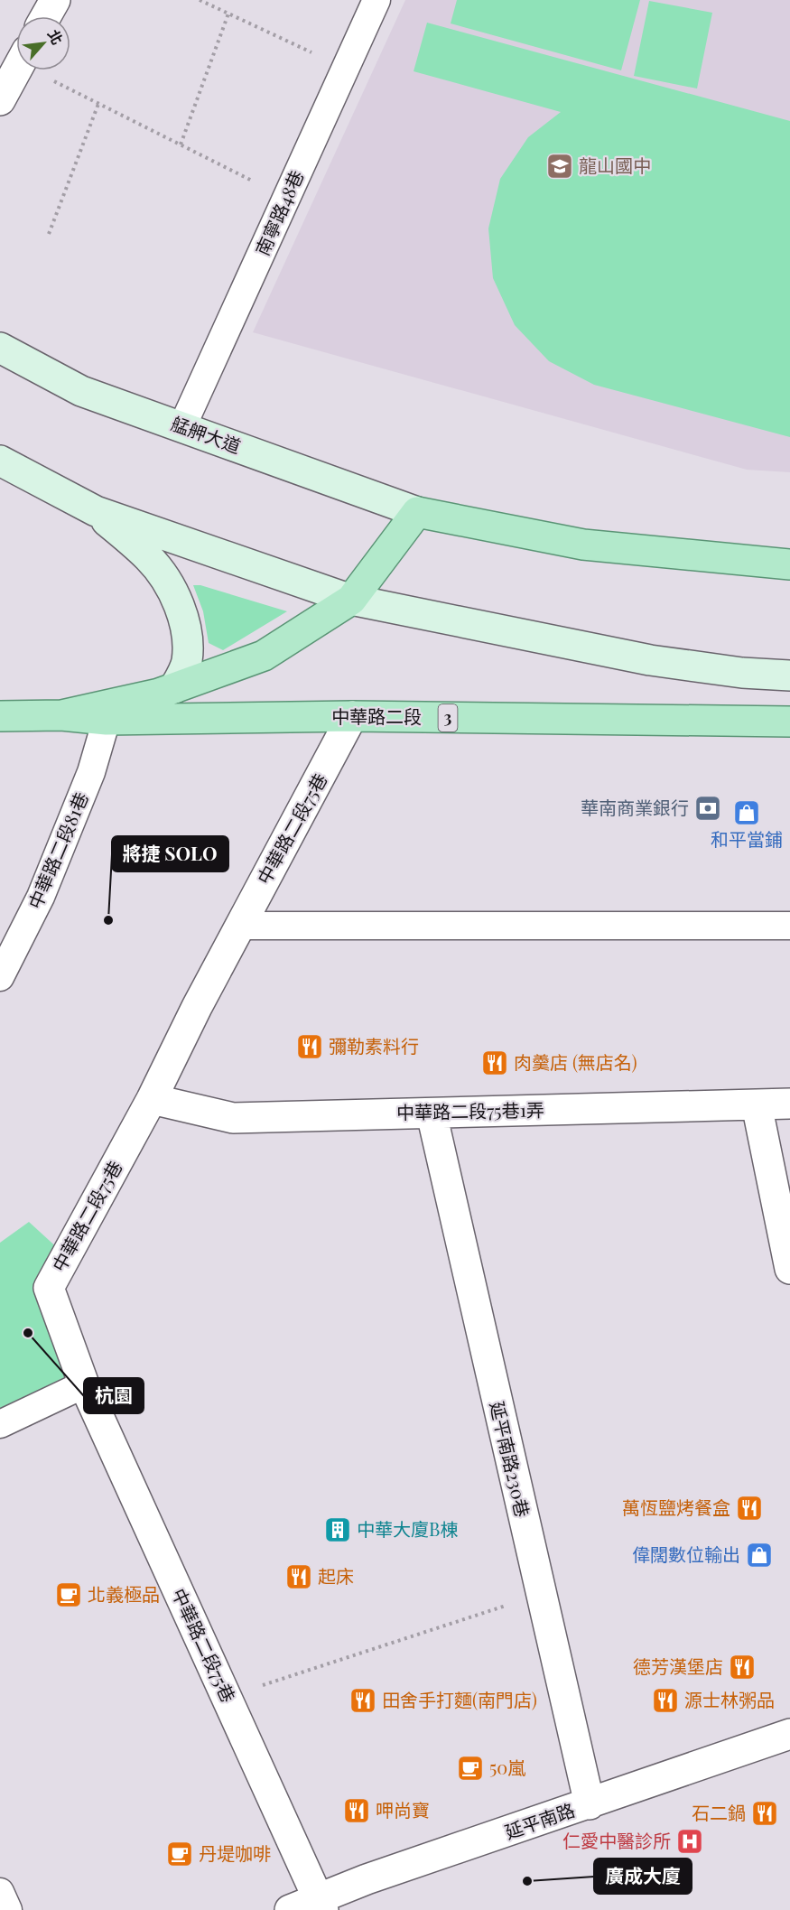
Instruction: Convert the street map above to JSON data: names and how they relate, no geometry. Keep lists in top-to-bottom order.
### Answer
{
  "streets": {
    "main road": ["艋舺大道", "中華路二段", "3"],
    "street": [
      "中華路二段75巷",
      "中華路二段75巷1弄",
      "延平南路230巷",
      "延平南路"
    ],
    "lane": ["南寧路48巷", "中華路二段81巷"]
  },
  "crossings": [
    ["南寧路48巷", "艋舺大道"],
    ["艋舺大道", "中華路二段"],
    ["中華路二段", "中華路二段75巷"],
    ["中華路二段", "中華路二段81巷"],
    ["中華路二段75巷", "中華路二段75巷1弄"],
    ["中華路二段75巷", "延平南路"],
    ["中華路二段75巷1弄", "延平南路230巷"],
    ["延平南路230巷", "延平南路"]
  ],
  "places": {
    "school or university": ["龍山國中"],
    "bank": ["華南商業銀行"],
    "shop": ["和平當鋪", "偉闊數位輸出"],
    "other": ["將捷 SOLO", "杭園", "廣成大廈"],
    "restaurant": [
      "彌勒素料行",
      "肉羹店 (無店名)",
      "萬恆鹽烤餐盒",
      "起床",
      "德芳漢堡店",
      "田舍手打麵(南門店)",
      "源士林粥品",
      "呷尚寶",
      "石二鍋"
    ],
    "building": ["中華大廈B棟"],
    "cafe": ["北義極品", "50嵐", "丹堤咖啡"],
    "hospital": ["仁愛中醫診所"]
  },
  "north": "top right"
}
